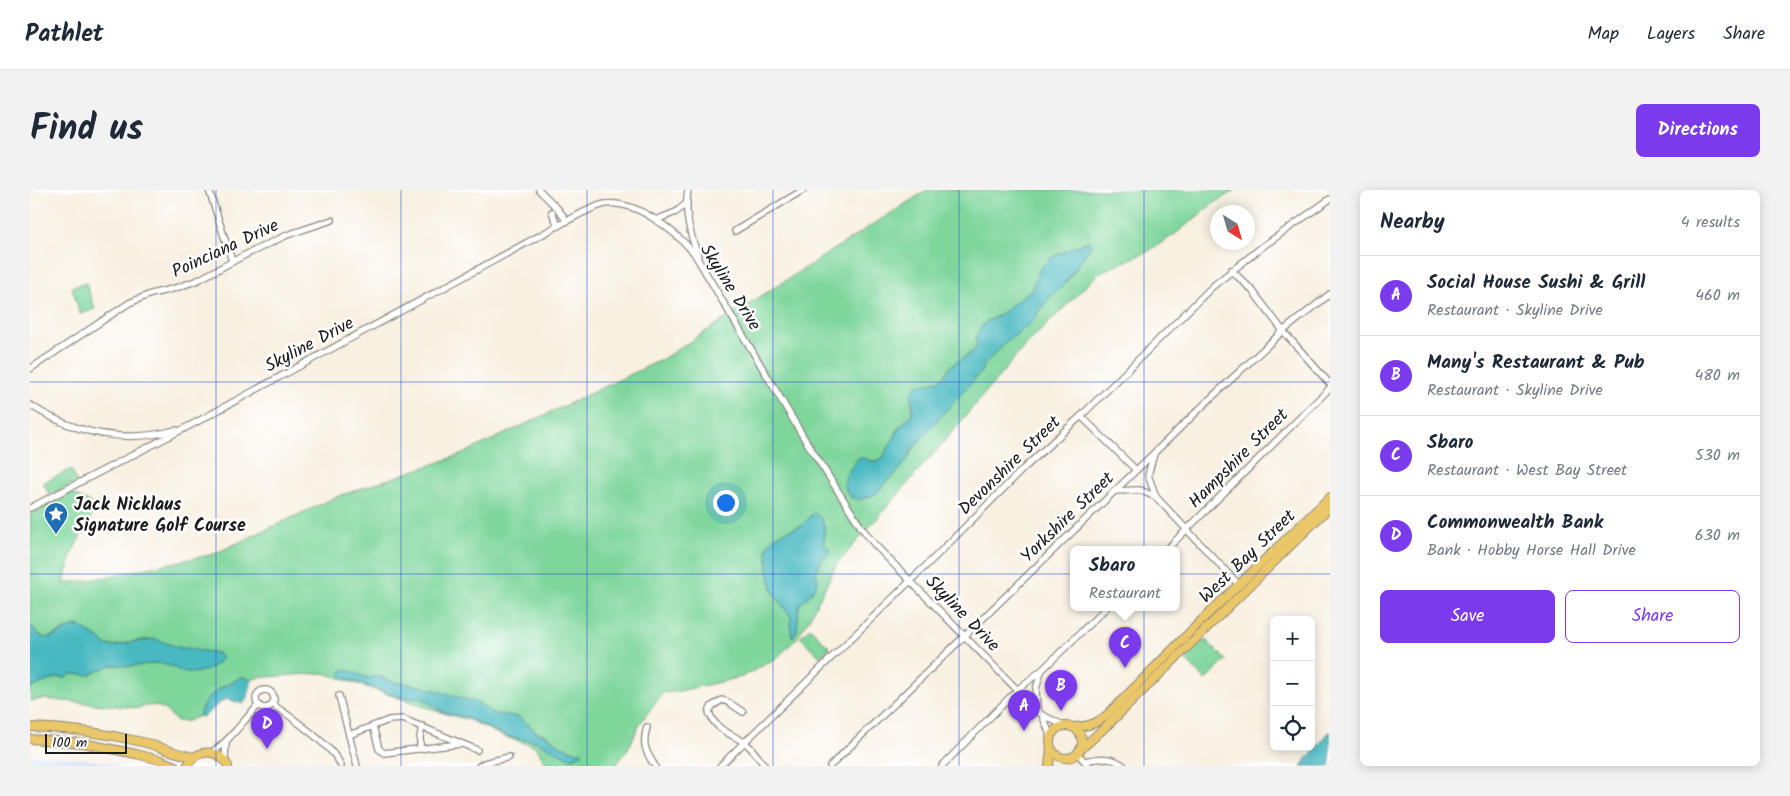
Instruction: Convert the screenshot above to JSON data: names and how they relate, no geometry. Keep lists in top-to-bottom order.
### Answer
{
  "streets": {
    "main road": ["West Bay Street"],
    "street": [
      "Poinciana Drive",
      "Skyline Drive",
      "Hampshire Street",
      "Devonshire Street",
      "Yorkshire Street"
    ]
  },
  "crossings": [
    ["Skyline Drive", "Devonshire Street"],
    ["Skyline Drive", "Yorkshire Street"],
    ["Skyline Drive", "West Bay Street"]
  ],
  "places": {
    "place": ["Jack Nicklaus Signature Golf Course"]
  },
  "scale_bar": "100 m",
  "north": "bottom right",
  "page": {
    "header": "Pathlet",
    "nav": ["Map", "Layers", "Share"],
    "title": "Find us",
    "buttons": [
      "Directions",
      ["Save", "Share"]
    ],
    "heading": ["Nearby", "4 results"],
    "list": [
      {
        "mark": "A",
        "name": "Social House Sushi & Grill",
        "note": "Restaurant · Skyline Drive",
        "value": "460 m"
      },
      {
        "mark": "B",
        "name": "Many's Restaurant & Pub",
        "note": "Restaurant · Skyline Drive",
        "value": "480 m"
      },
      {
        "mark": "C",
        "name": "Sbaro",
        "note": "Restaurant · West Bay Street",
        "value": "530 m"
      },
      {
        "mark": "D",
        "name": "Commonwealth Bank",
        "note": "Bank · Hobby Horse Hall Drive",
        "value": "630 m"
      }
    ],
    "popup": ["Sbaro", "Restaurant"],
    "map_buttons": ["+", "−"],
    "pins": [
      "C",
      "B",
      "A",
      "D"
    ],
    "scale": "100 m"
  }
}
